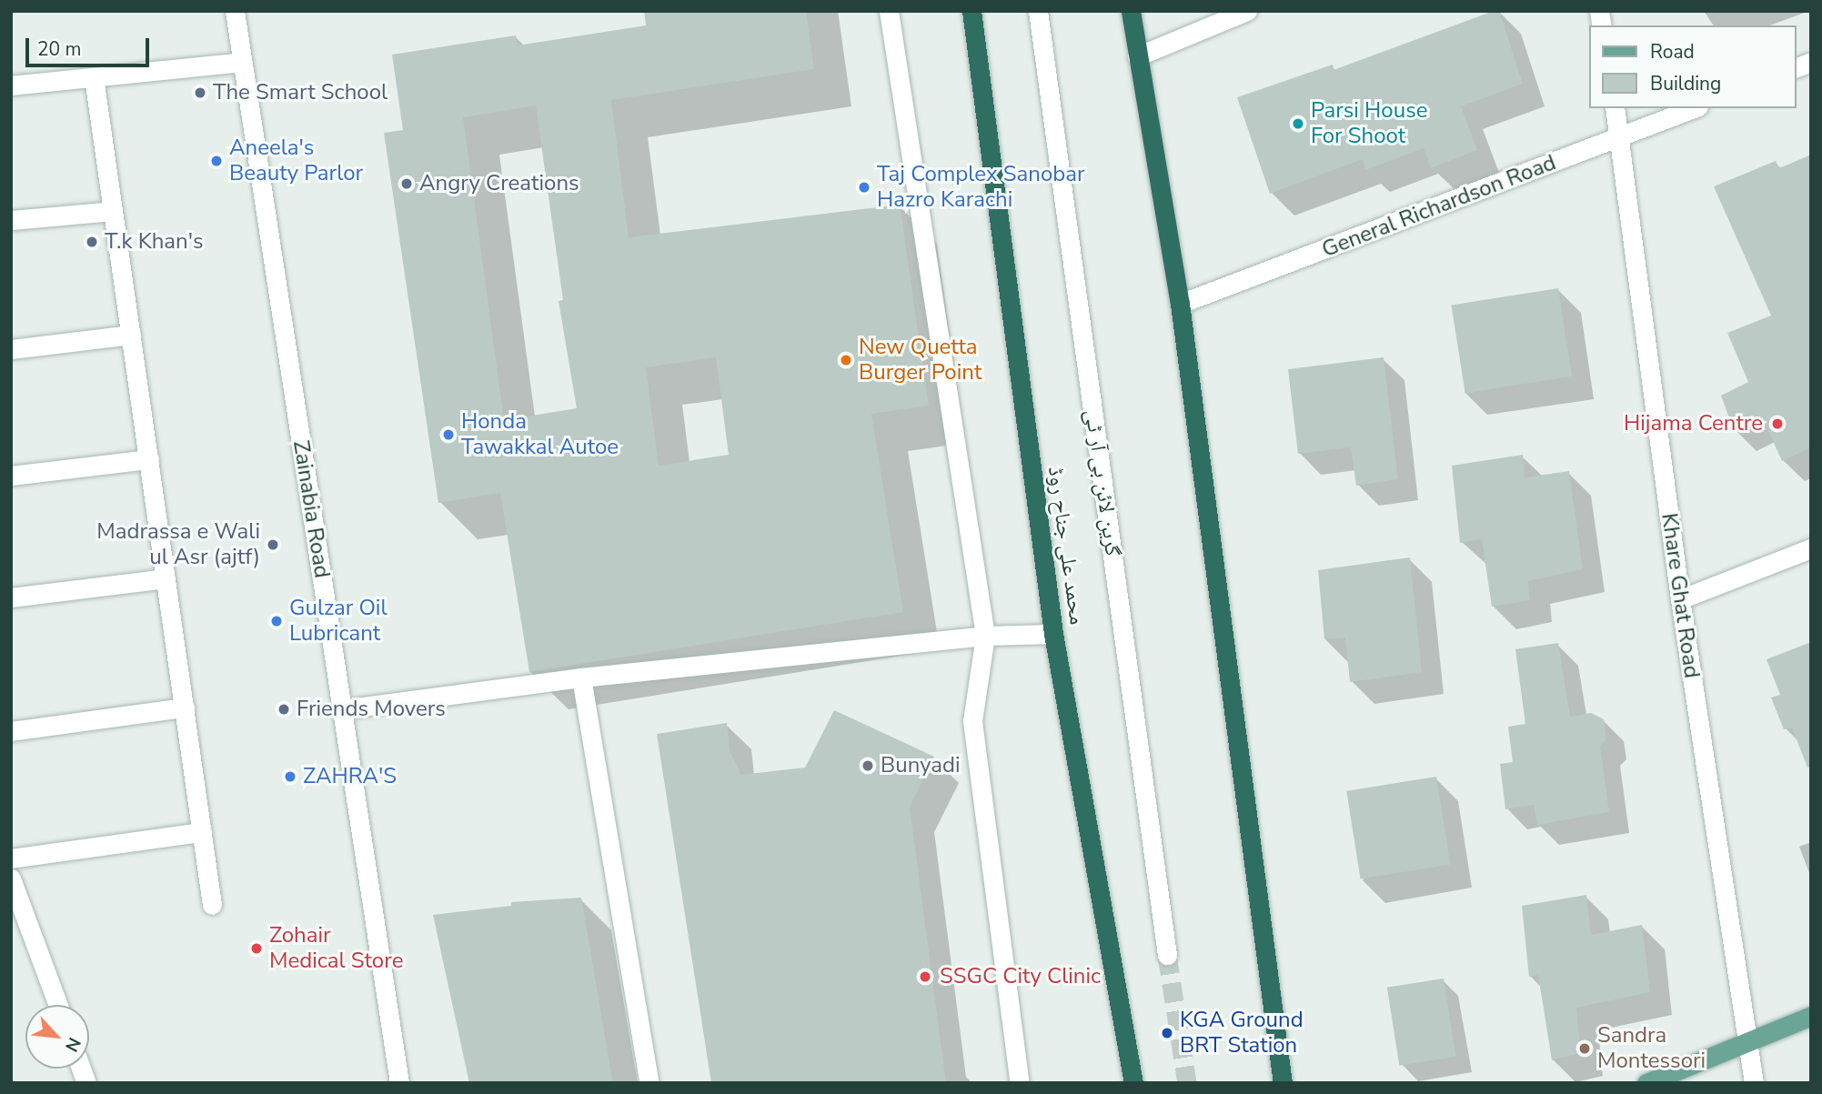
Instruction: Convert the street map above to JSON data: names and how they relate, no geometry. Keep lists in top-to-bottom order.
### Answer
{
  "streets": {
    "highway": ["محمد علی جناح روڈ"],
    "street": [
      "General Richardson Road",
      "گرین لائن بی آر ٹی",
      "Zainabia Road",
      "Khare Ghat Road"
    ]
  },
  "crossings": [
    ["General Richardson Road", "Khare Ghat Road"]
  ],
  "places": [
    "The Smart School",
    "Parsi House For Shoot",
    "Aneela's Beauty Parlor",
    "Angry Creations",
    "Taj Complex Sanobar Hazro Karachi",
    "T.k Khan's",
    "New Quetta Burger Point",
    "Hijama Centre",
    "Honda Tawakkal Autoe",
    "Madrassa e Wali ul Asr (ajtf)",
    "Gulzar Oil Lubricant",
    "Friends Movers",
    "Bunyadi",
    "ZAHRA'S",
    "Zohair Medical Store",
    "SSGC City Clinic",
    "KGA Ground BRT Station",
    "Sandra Montessori"
  ],
  "legend": ["Road", "Building"],
  "scale_bar": "20 m",
  "north": "bottom right"
}
